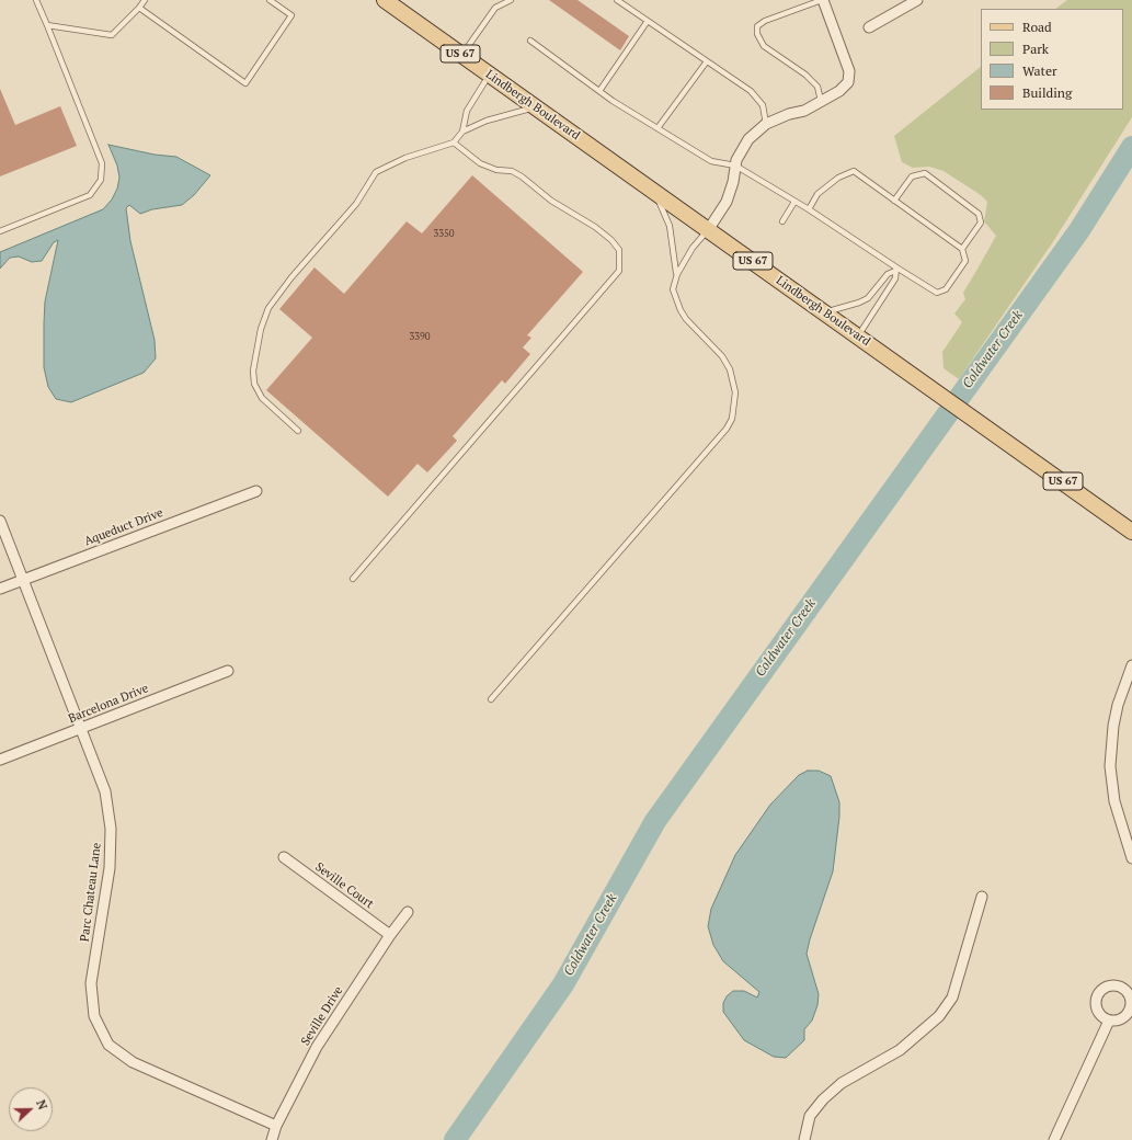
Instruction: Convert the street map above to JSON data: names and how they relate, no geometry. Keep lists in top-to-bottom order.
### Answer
{
  "streets": {
    "main road": ["US 67", "Lindbergh Boulevard"],
    "street": [
      "Aqueduct Drive",
      "Barcelona Drive",
      "Seville Court",
      "Parc Chateau Lane",
      "Seville Drive"
    ]
  },
  "crossings": [
    ["Aqueduct Drive", "Parc Chateau Lane"],
    ["Barcelona Drive", "Parc Chateau Lane"],
    ["Seville Court", "Seville Drive"],
    ["Parc Chateau Lane", "Seville Drive"]
  ],
  "water": ["Coldwater Creek"],
  "house_numbers": ["3350", "3390"],
  "legend": [
    "Road",
    "Park",
    "Water",
    "Building"
  ],
  "north": "right"
}
